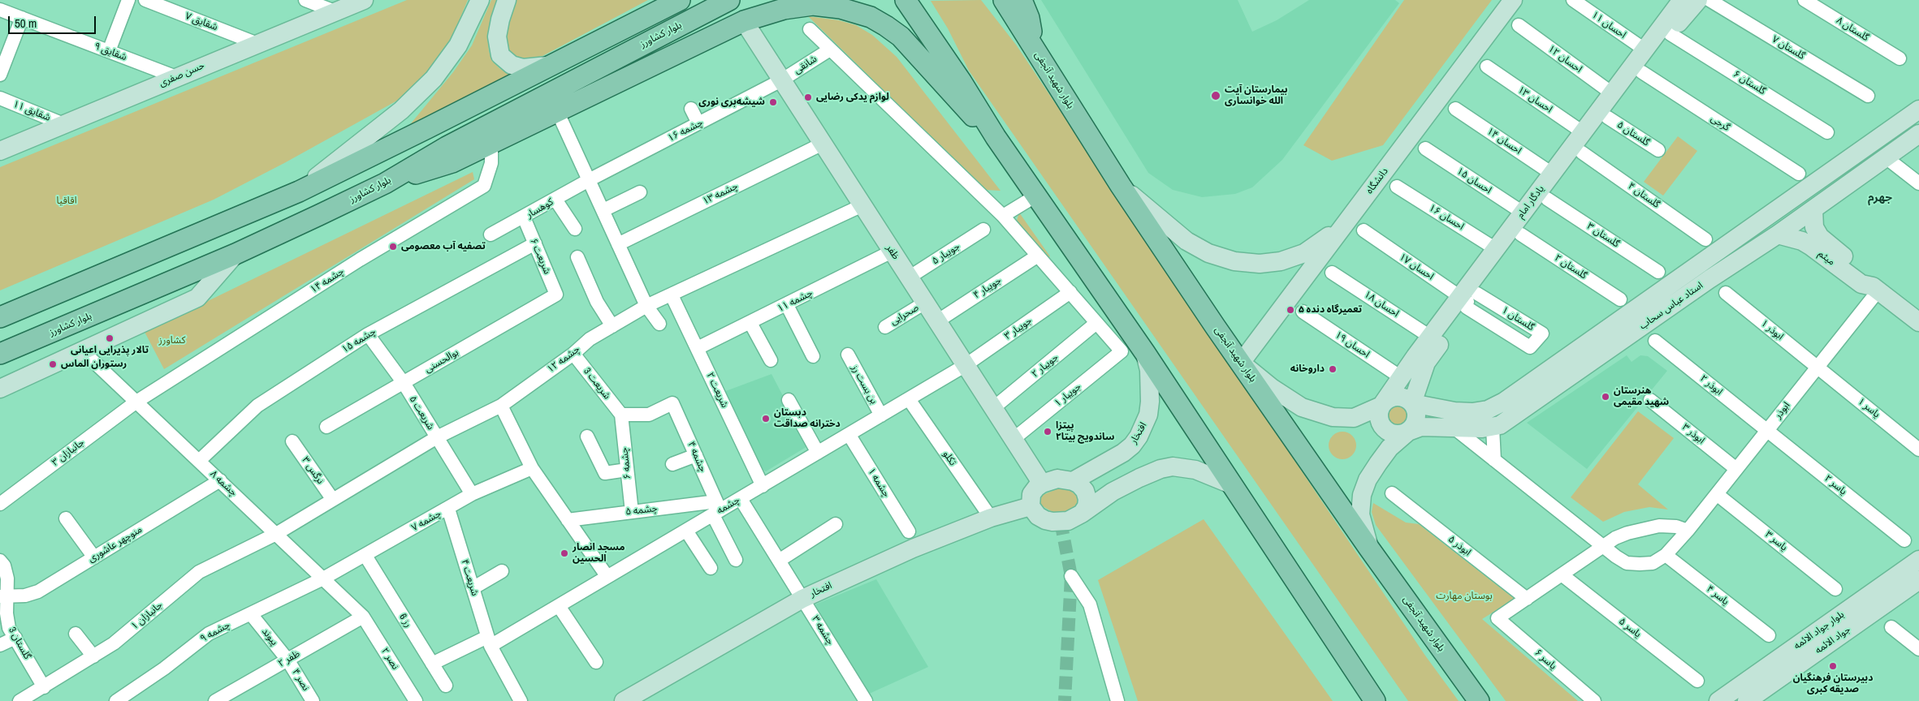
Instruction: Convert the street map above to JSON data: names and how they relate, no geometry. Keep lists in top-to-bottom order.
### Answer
{
  "streets": {
    "main road": ["بلوار کشاورز", "بلوار شهید آنجفی"],
    "street": [
      "شقایق ۷",
      "احسان ۱۱",
      "گلستان ۸",
      "گلستان ۷",
      "شقایق ۹",
      "احسان ۱۲",
      "شانقی",
      "حسن صفری",
      "گلستان ۶",
      "احسان ۱۳",
      "شقایق ۱۱",
      "گرجی",
      "چشمه ۱۶",
      "گلستان ۵",
      "احسان ۱۴",
      "دانشگاه",
      "احسان ۱۵",
      "چشمه ۱۳",
      "گلستان ۴",
      "یادگار امام",
      "کوهسار",
      "احسان ۱۶",
      "گلستان ۳",
      "ظفر",
      "جویبار ۵",
      "شریعت ۶",
      "میثم",
      "احسان ۱۷",
      "گلستان ۲",
      "چشمه ۱۴",
      "جویبار ۴",
      "چشمه ۱۱",
      "احسان ۱۸",
      "استاد عباس سحاب",
      "صحرایی",
      "گلستان ۱",
      "جویبار ۳",
      "ابوذر ۱",
      "چشمه ۱۵",
      "احسان ۱۹",
      "چشمه ۱۲",
      "بوالحسنی",
      "جویبار ۲",
      "شریعت 3",
      "بن بست رز",
      "ابوذر ۲",
      "شریعت ۲",
      "جویبار ۱",
      "یاسر ۱",
      "ابوذر",
      "شریعت ۵",
      "افتخار",
      "ابوذر ۳",
      "جانبازان ۳",
      "چشمه ۴",
      "تکلو",
      "چشمه ۶",
      "نرگس ۳",
      "چشمه ۱",
      "چشمه ۸",
      "یاسر ۲",
      "چشمه",
      "چشمه ۵",
      "چشمه ۷",
      "یاسر ۳",
      "منوچهر عاشوری",
      "ابوذر ۵",
      "شریعت ۴",
      "یاسر ۴",
      "جانبازان ۱",
      "رز 6",
      "یاسر ۵",
      "چشمه ۳",
      "بلوار جواد الائمه",
      "چشمه ۹",
      "پیوند",
      "جواد الائمه",
      "گلستان 3",
      "ظفر ۲",
      "نصر ۲",
      "یاسر ۶",
      "نصر ۴"
    ]
  },
  "crossings": [
    ["شقایق ۷", "حسن صفری"],
    ["احسان ۱۱", "یادگار امام"],
    ["شقایق ۹", "حسن صفری"],
    ["احسان ۱۲", "یادگار امام"],
    ["شانقی", "چشمه ۱۶"],
    ["شانقی", "ظفر"],
    ["حسن صفری", "شقایق ۱۱"],
    ["بلوار شهید آنجفی", "دانشگاه"],
    ["گلستان ۶", "یادگار امام"],
    ["احسان ۱۳", "یادگار امام"],
    ["گرجی", "یادگار امام"],
    ["چشمه ۱۶", "کوهسار"],
    ["چشمه ۱۶", "ظفر"],
    ["گلستان ۵", "یادگار امام"],
    ["احسان ۱۴", "یادگار امام"],
    ["احسان ۱۵", "یادگار امام"],
    ["چشمه ۱۳", "ظفر"],
    ["گلستان ۴", "یادگار امام"],
    ["یادگار امام", "احسان ۱۶"],
    ["یادگار امام", "گلستان ۳"],
    ["یادگار امام", "احسان ۱۷"],
    ["یادگار امام", "گلستان ۲"],
    ["یادگار امام", "احسان ۱۸"],
    ["یادگار امام", "استاد عباس سحاب"],
    ["یادگار امام", "گلستان ۱"],
    ["یادگار امام", "احسان ۱۹"],
    ["کوهسار", "شریعت ۶"],
    ["ظفر", "جویبار ۵"],
    ["ظفر", "جویبار ۴"],
    ["ظفر", "چشمه ۱۱"],
    ["ظفر", "صحرایی"],
    ["ظفر", "جویبار ۳"],
    ["ظفر", "چشمه ۱۲"],
    ["ظفر", "جویبار ۲"],
    ["ظفر", "جویبار ۱"],
    ["ظفر", "افتخار"],
    ["ظفر", "چشمه"],
    ["شریعت ۶", "چشمه ۱۵"],
    ["شریعت ۶", "بوالحسنی"],
    ["میثم", "استاد عباس سحاب"],
    ["میثم", "ابوذر"],
    ["احسان ۱۷", "گلستان ۱"],
    ["چشمه ۱۴", "جانبازان ۳"],
    ["چشمه ۱۴", "چشمه ۸"],
    ["چشمه ۱۱", "شریعت ۲"],
    ["جویبار ۳", "چشمه"],
    ["ابوذر ۱", "یاسر ۱"],
    ["ابوذر ۱", "ابوذر"],
    ["چشمه ۱۵", "شریعت ۵"],
    ["چشمه ۱۵", "چشمه ۸"],
    ["چشمه ۱۲", "شریعت 3"],
    ["چشمه ۱۲", "شریعت ۲"],
    ["چشمه ۱۲", "شریعت ۵"],
    ["چشمه ۱۲", "نرگس ۳"],
    ["چشمه ۱۲", "چشمه ۸"],
    ["چشمه ۱۲", "جانبازان ۱"],
    ["بوالحسنی", "شریعت ۵"],
    ["جویبار ۲", "جویبار ۱"],
    ["شریعت 3", "چشمه ۴"],
    ["شریعت 3", "چشمه ۶"],
    ["بن بست رز", "چشمه"],
    ["ابوذر ۲", "ابوذر"],
    ["ابوذر ۲", "یاسر ۲"],
    ["شریعت ۲", "چشمه"],
    ["یاسر ۱", "ابوذر"],
    ["ابوذر", "ابوذر ۳"],
    ["ابوذر", "یاسر ۲"],
    ["ابوذر", "یاسر ۳"],
    ["ابوذر", "یاسر ۴"],
    ["شریعت ۵", "چشمه ۷"],
    ["افتخار", "تکلو"],
    ["افتخار", "چشمه ۳"],
    ["جانبازان ۳", "چشمه ۸"],
    ["چشمه ۴", "چشمه ۶"],
    ["چشمه ۴", "چشمه"],
    ["چشمه ۴", "چشمه ۵"],
    ["تکلو", "چشمه"],
    ["چشمه ۶", "چشمه ۵"],
    ["چشمه ۱", "چشمه"],
    ["چشمه ۸", "چشمه ۷"],
    ["چشمه ۸", "منوچهر عاشوری"],
    ["چشمه ۸", "جانبازان ۱"],
    ["چشمه ۸", "چشمه ۹"],
    ["چشمه ۸", "ظفر ۲"],
    ["چشمه ۸", "نصر ۲"],
    ["چشمه", "چشمه ۵"],
    ["چشمه", "شریعت ۴"],
    ["چشمه", "رز 6"],
    ["چشمه", "چشمه ۳"],
    ["چشمه ۷", "شریعت ۴"],
    ["چشمه ۷", "رز 6"],
    ["چشمه ۷", "چشمه ۹"],
    ["منوچهر عاشوری", "گلستان 3"],
    ["ابوذر ۵", "یاسر ۶"],
    ["جانبازان ۱", "گلستان 3"],
    ["چشمه ۹", "پیوند"],
    ["پیوند", "ظفر ۲"],
    ["پیوند", "نصر ۴"],
    ["ظفر ۲", "نصر ۲"],
    ["ظفر ۲", "نصر ۴"]
  ],
  "districts": ["جهرم"],
  "parks": ["اقاقیا", "کشاورز", "بوستان مهارت"],
  "places": [
    "بیمارستان آیت الله خوانساری",
    "لوازم یدکی رضایی",
    "شیشه‌بری نوری",
    "تصفیه آب معصومی",
    "تعمیرگاه دنده ۵",
    "تالار پذیرایی اعیانی",
    "رستوران الماس",
    "داروخانه",
    "هنرستان شهید مقیمی",
    "دبستان دخترانه صداقت",
    "پیتزا ساندویچ بیتا۲",
    "مسجد انصار الحسین",
    "دبیرستان فرهنگیان صدیقه کبری"
  ],
  "scale_bar": "50 m"
}
